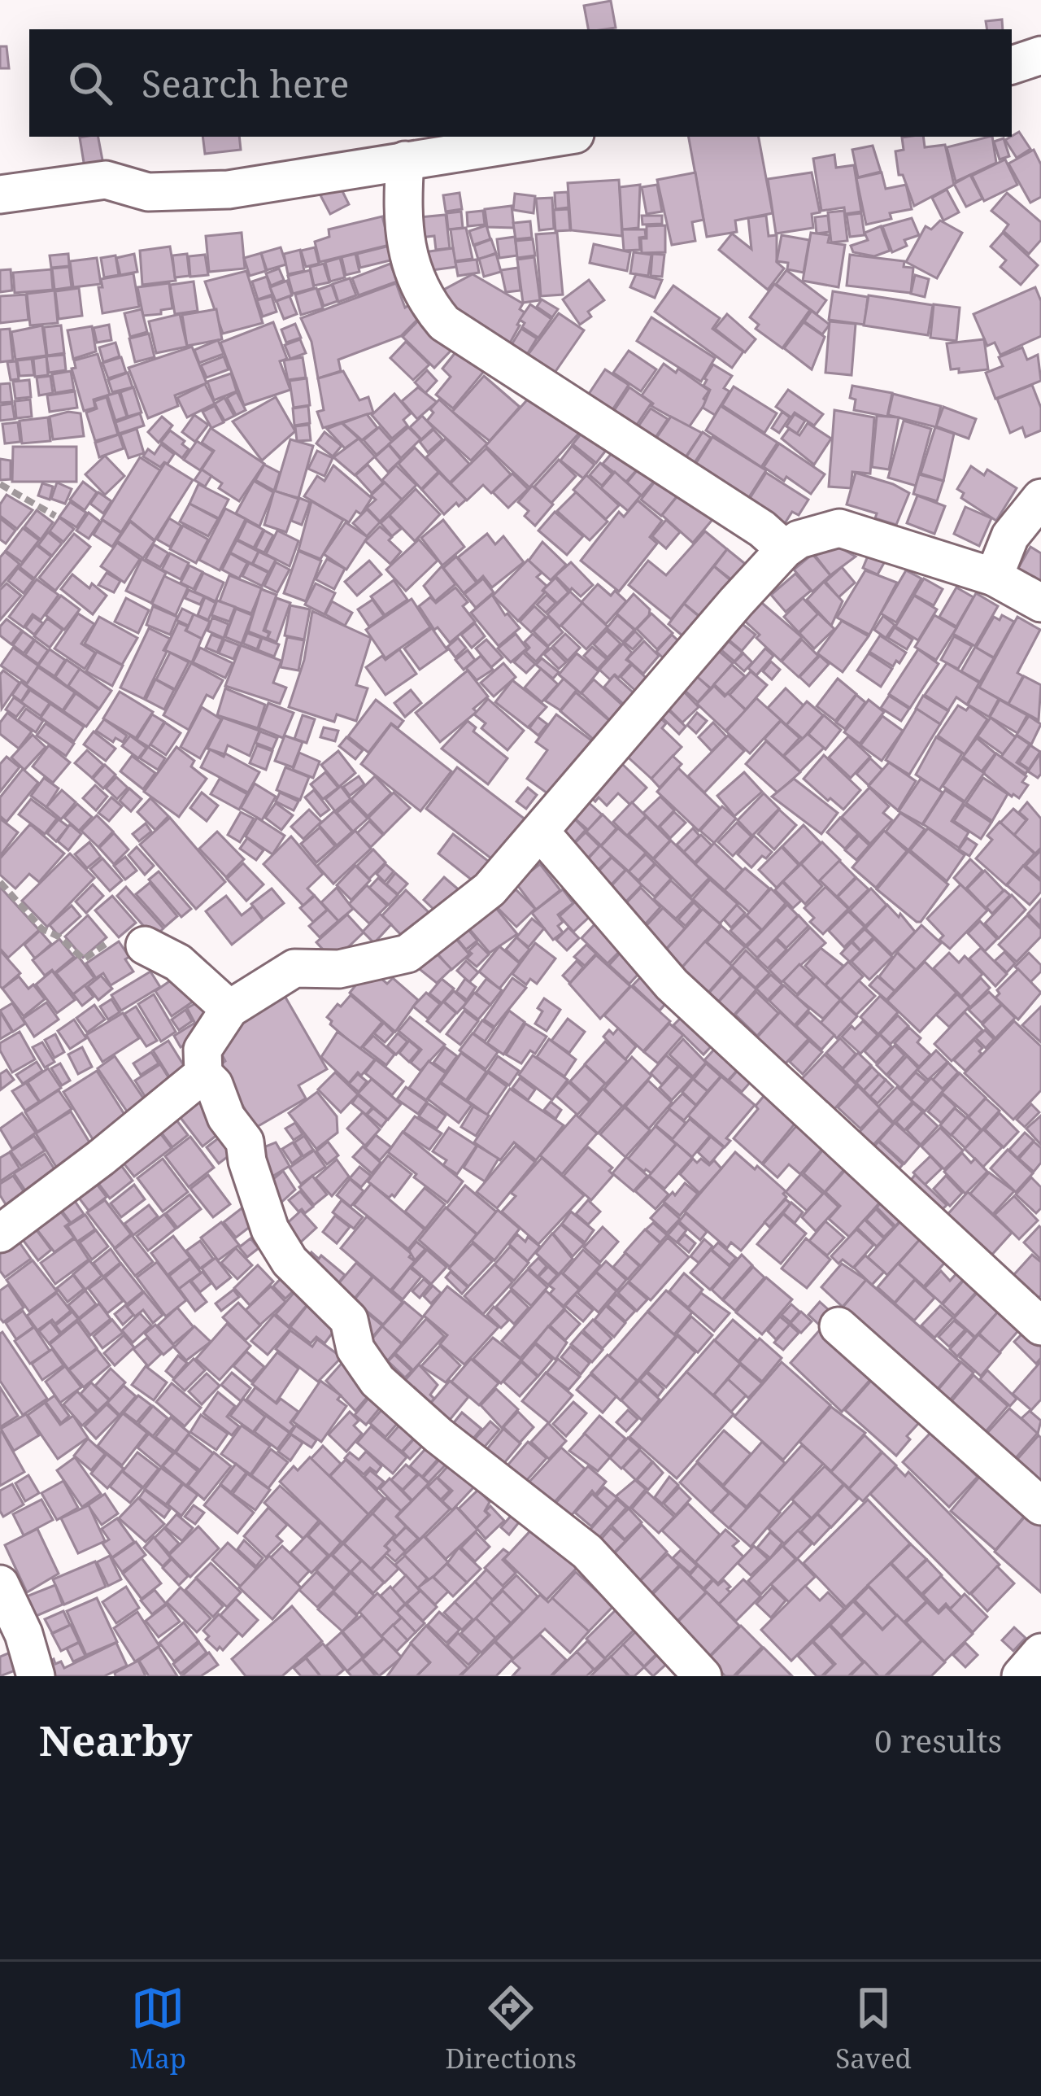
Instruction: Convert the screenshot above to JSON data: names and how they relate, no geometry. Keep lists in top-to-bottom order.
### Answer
{
  "page": {
    "search": "Search here",
    "heading": ["Nearby", "0 results"],
    "nav": ["Map", "Directions", "Saved"]
  }
}
